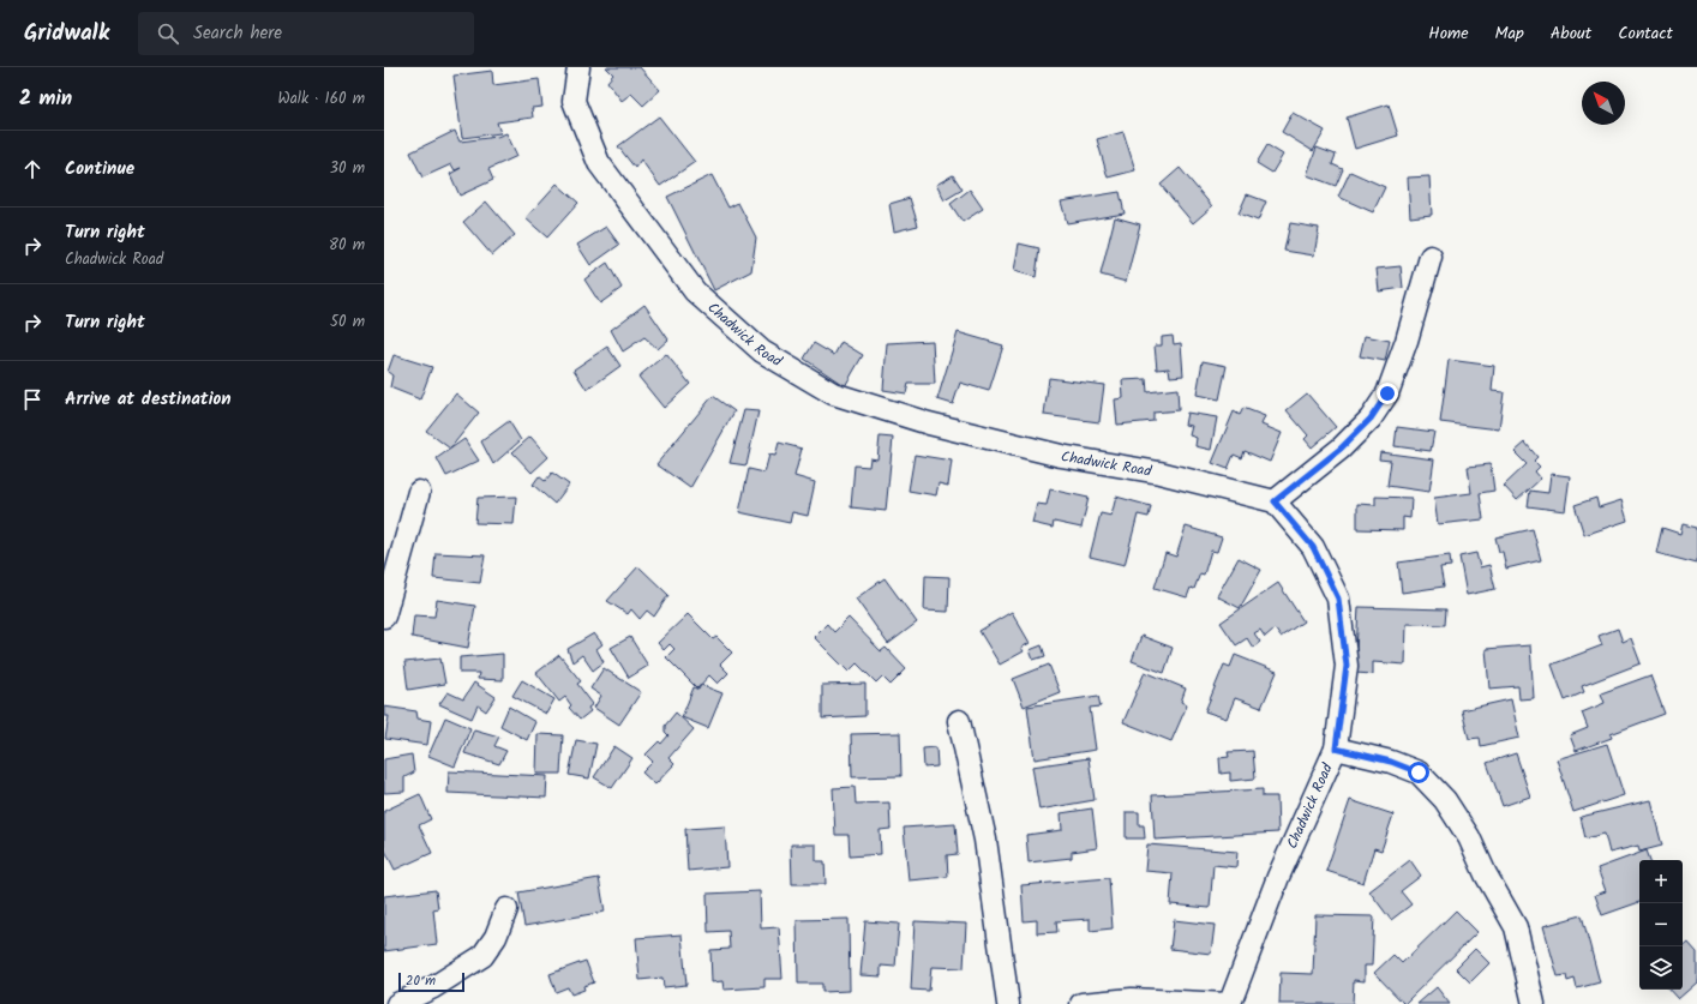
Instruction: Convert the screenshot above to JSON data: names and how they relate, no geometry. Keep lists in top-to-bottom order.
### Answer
{
  "streets": {
    "street": ["Chadwick Road"]
  },
  "scale_bar": "20 m",
  "north": "top left",
  "page": {
    "header": "Gridwalk",
    "search": "Search here",
    "nav": [
      "Home",
      "Map",
      "About",
      "Contact"
    ],
    "heading": ["2 min", "Walk · 160 m"],
    "list": [
      ["Continue", "30 m"],
      ["Turn right", "Chadwick Road", "80 m"],
      ["Turn right", "50 m"],
      "Arrive at destination"
    ],
    "map_buttons": ["+", "−"],
    "scale": "20 m"
  }
}
